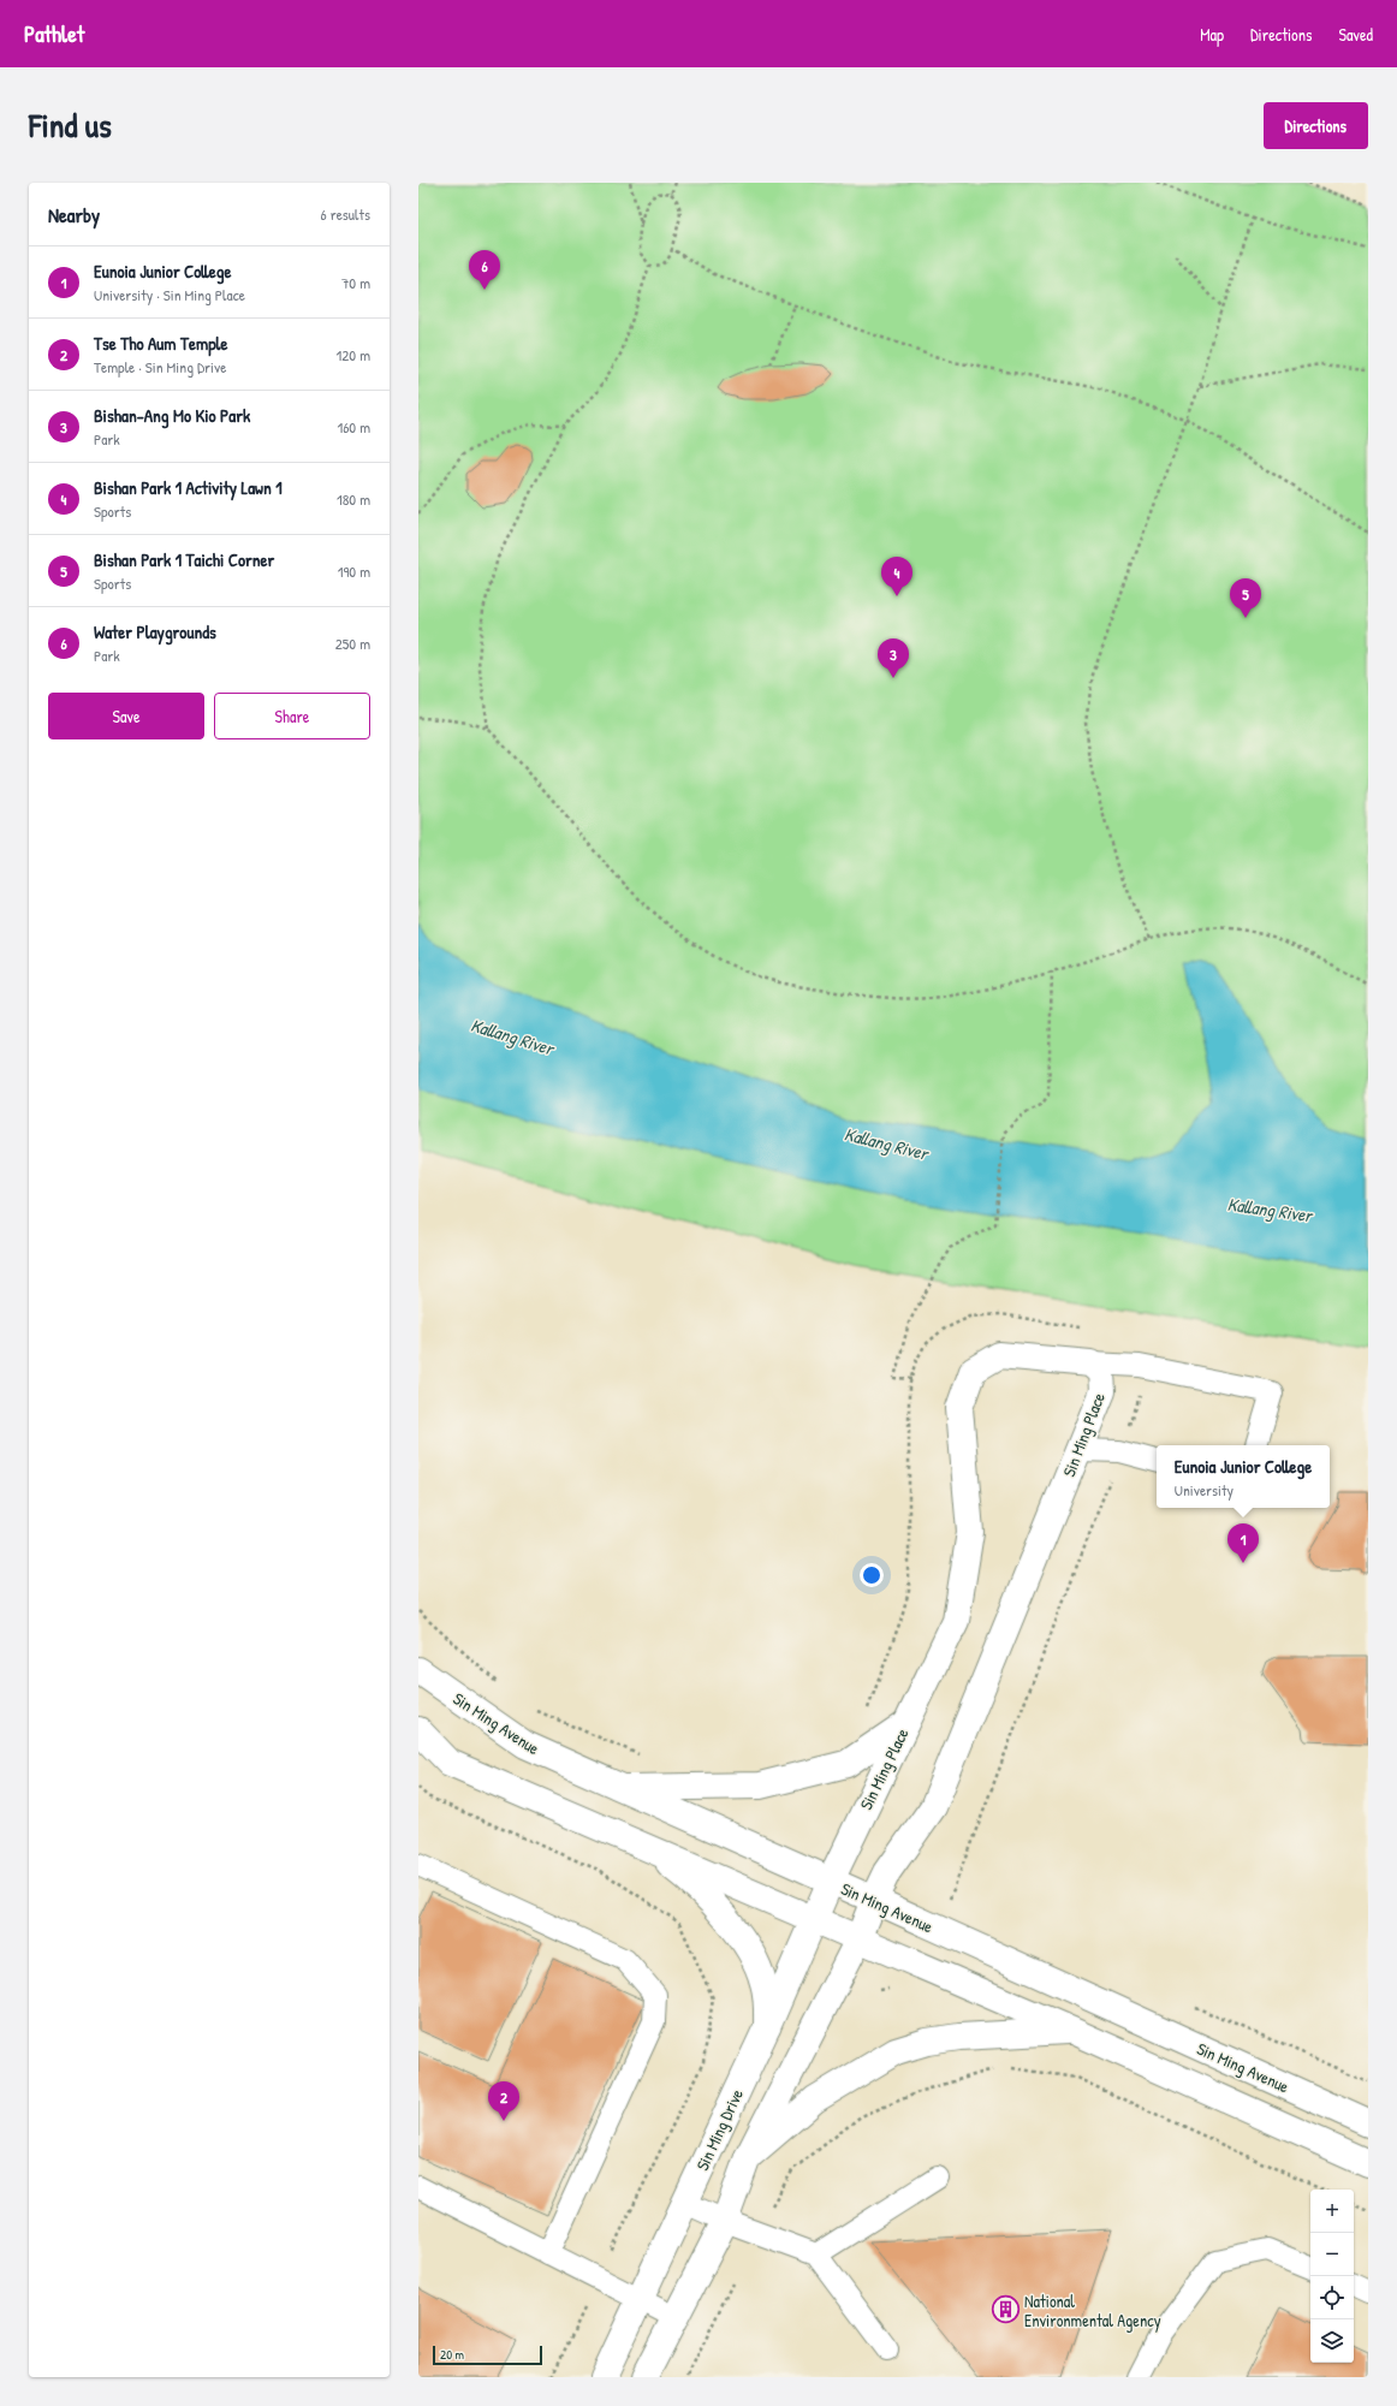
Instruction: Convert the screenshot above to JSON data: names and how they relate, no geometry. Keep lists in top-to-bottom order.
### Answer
{
  "streets": {
    "main road": ["Sin Ming Place", "Sin Ming Avenue", "Sin Ming Drive"]
  },
  "crossings": [
    ["Sin Ming Place", "Sin Ming Avenue"],
    ["Sin Ming Place", "Sin Ming Drive"],
    ["Sin Ming Avenue", "Sin Ming Drive"]
  ],
  "water": ["Kallang River"],
  "places": {
    "building": ["National Environmental Agency"]
  },
  "scale_bar": "20 m",
  "page": {
    "header": "Pathlet",
    "nav": ["Map", "Directions", "Saved"],
    "title": "Find us",
    "buttons": [
      "Directions",
      ["Save", "Share"]
    ],
    "heading": ["Nearby", "6 results"],
    "list": [
      {
        "mark": "1",
        "name": "Eunoia Junior College",
        "note": "University · Sin Ming Place",
        "value": "70 m"
      },
      {
        "mark": "2",
        "name": "Tse Tho Aum Temple",
        "note": "Temple · Sin Ming Drive",
        "value": "120 m"
      },
      {
        "mark": "3",
        "name": "Bishan-Ang Mo Kio Park",
        "note": "Park",
        "value": "160 m"
      },
      {
        "mark": "4",
        "name": "Bishan Park 1 Activity Lawn 1",
        "note": "Sports",
        "value": "180 m"
      },
      {
        "mark": "5",
        "name": "Bishan Park 1 Taichi Corner",
        "note": "Sports",
        "value": "190 m"
      },
      {
        "mark": "6",
        "name": "Water Playgrounds",
        "note": "Park",
        "value": "250 m"
      }
    ],
    "pins": [
      "6",
      "4",
      "5",
      "3",
      "1",
      "2"
    ],
    "popup": ["Eunoia Junior College", "University"],
    "map_buttons": ["+", "−"],
    "scale": "20 m"
  }
}
